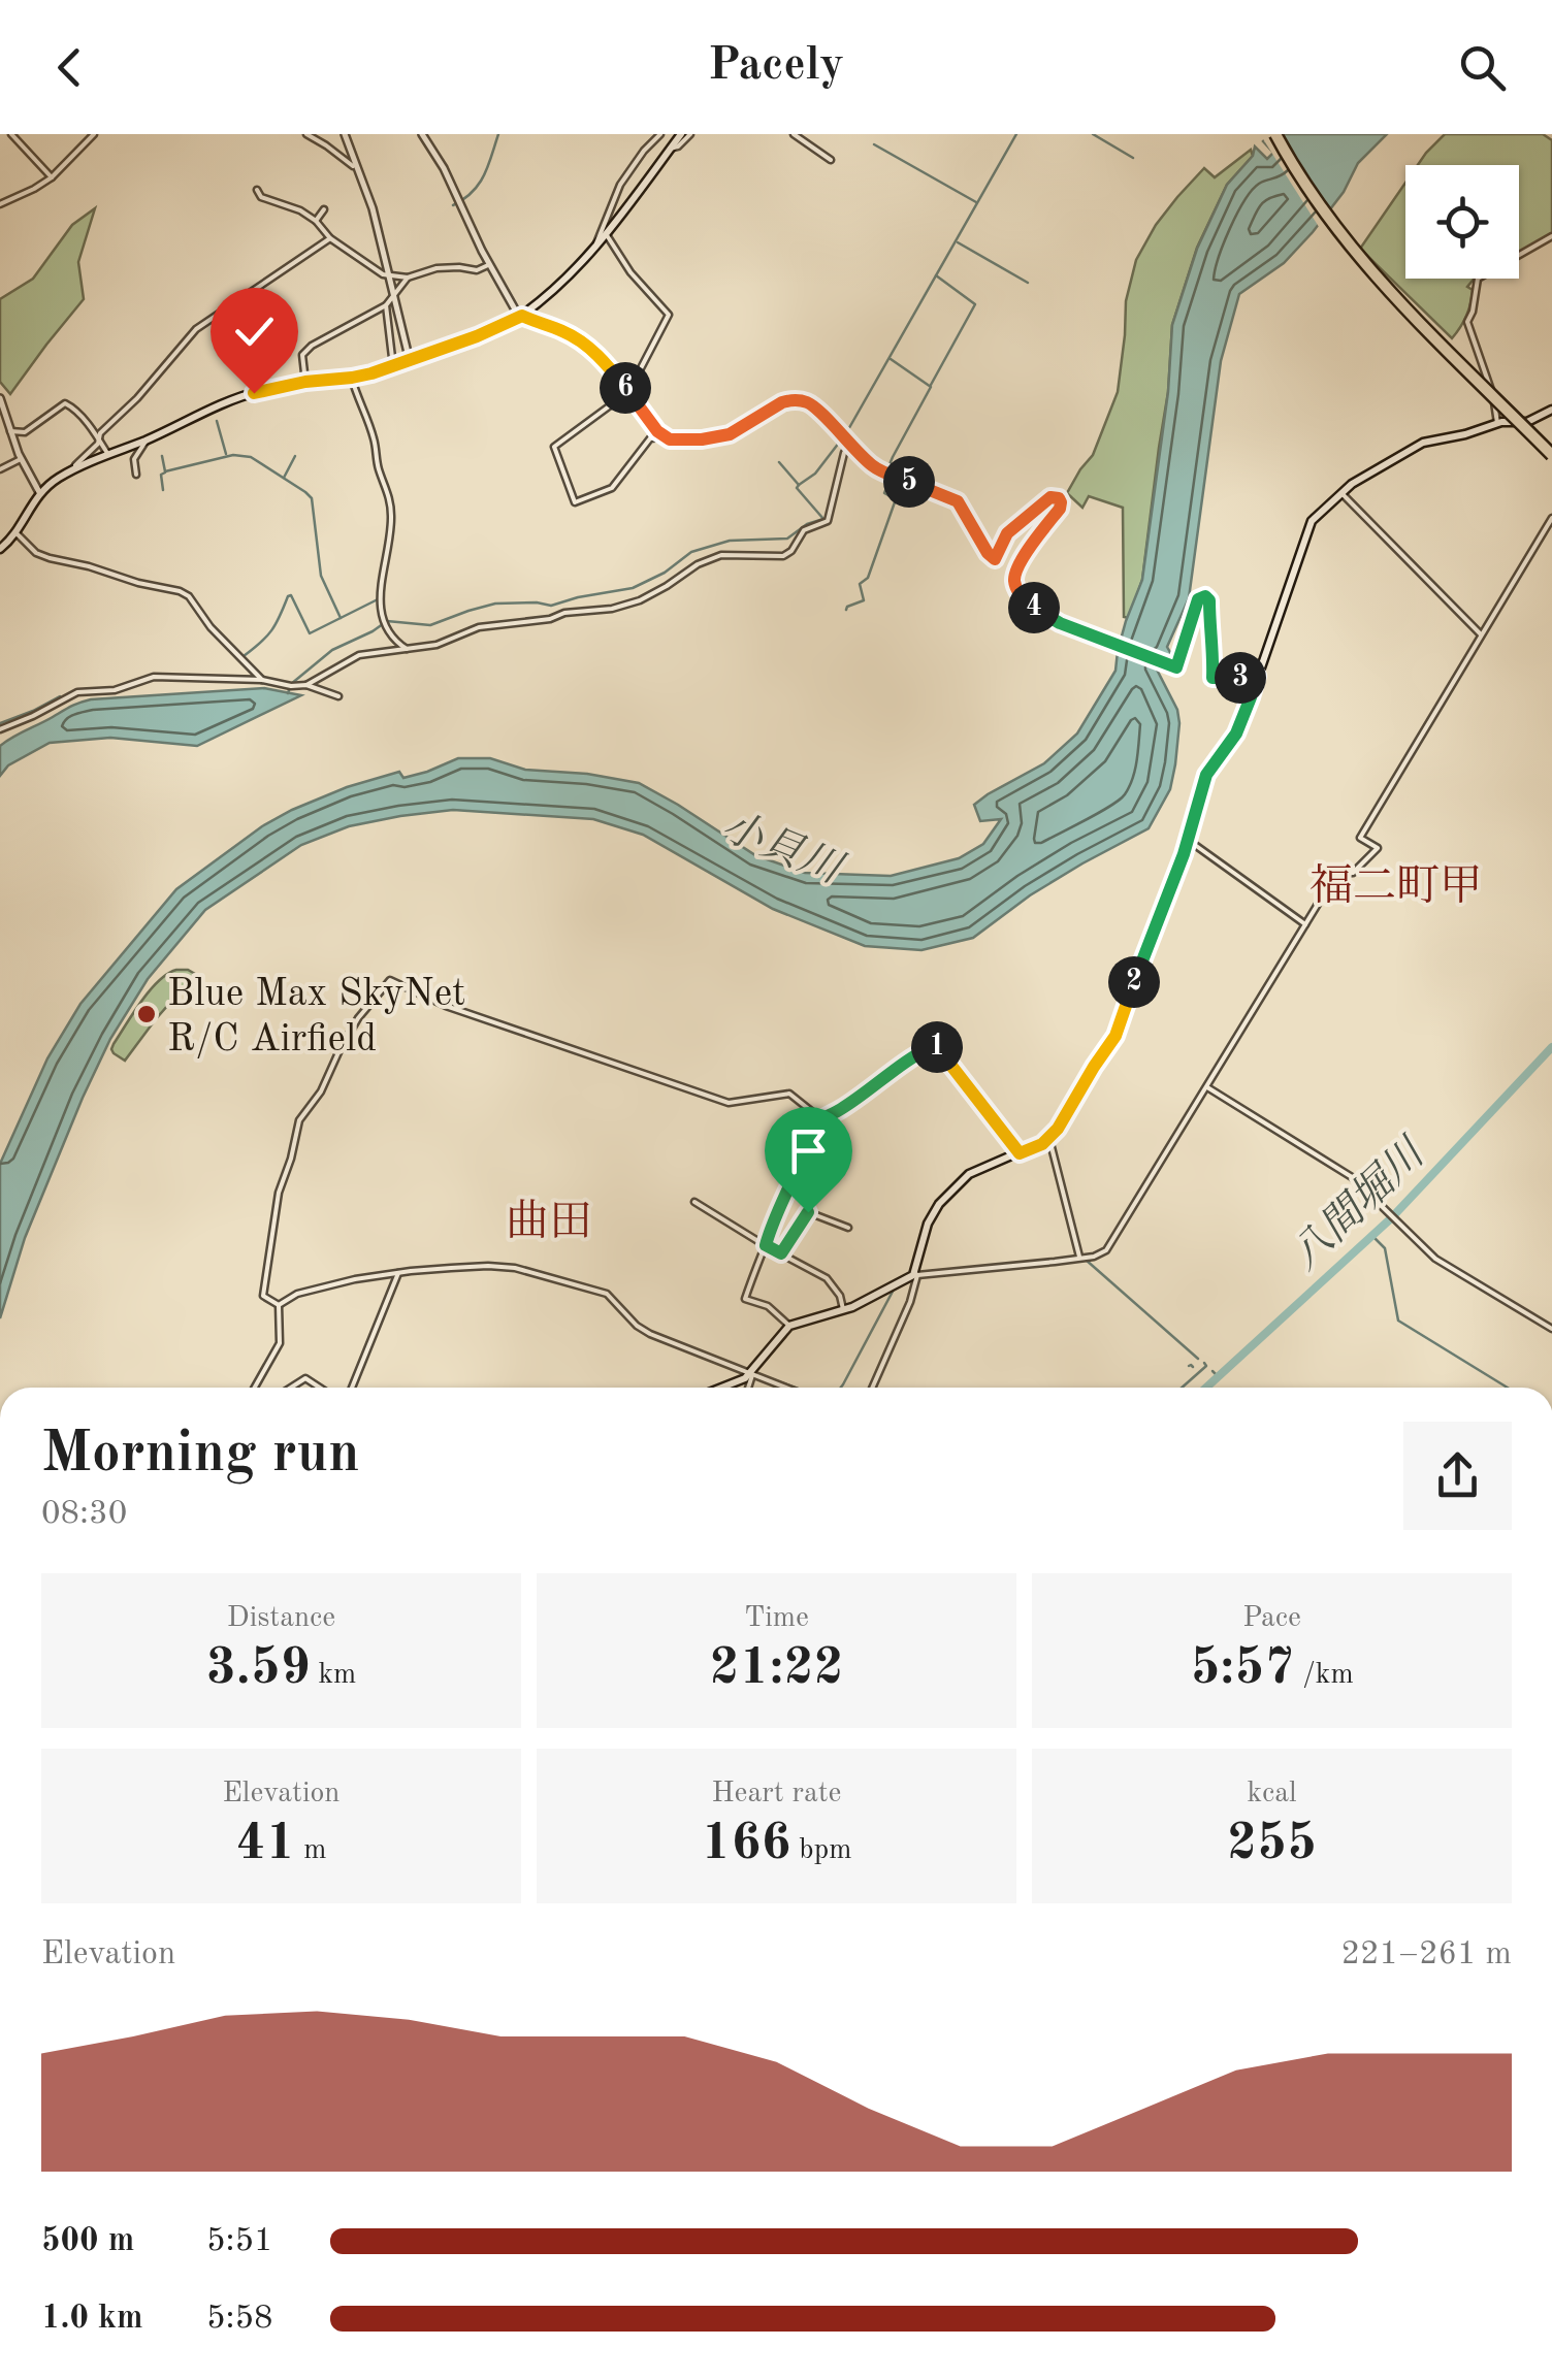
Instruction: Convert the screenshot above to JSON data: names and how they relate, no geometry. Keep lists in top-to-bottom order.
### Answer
{
  "districts": ["福二町甲", "曲田"],
  "water": ["小貝川", "八間堀川"],
  "places": ["Blue Max SkyNet R/C Airfield"],
  "page": {
    "header": "Pacely",
    "pins": [
      "6",
      "5",
      "4",
      "3",
      "2",
      "1"
    ],
    "heading": ["Morning run", "08:30"],
    "stats": [
      ["Distance", "3.59 km"],
      ["Time", "21:22"],
      ["Pace", "5:57 /km"],
      ["Elevation", "41 m"],
      ["Heart rate", "166 bpm"],
      ["kcal", "255"]
    ],
    "chart": ["Elevation", "221–261 m"],
    "list": [
      {
        "name": "500 m",
        "note": "5:51"
      },
      {
        "name": "1.0 km",
        "note": "5:58"
      }
    ]
  }
}
